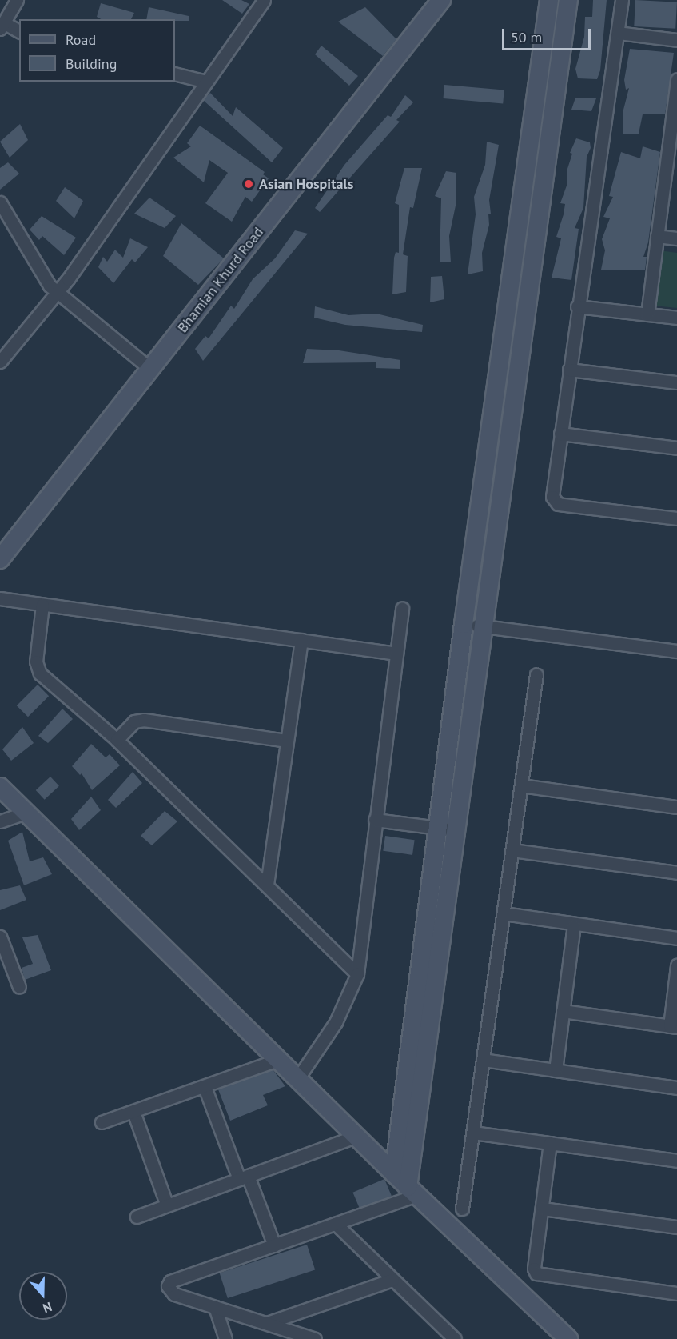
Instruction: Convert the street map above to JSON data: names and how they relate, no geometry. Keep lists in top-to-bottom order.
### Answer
{
  "streets": {
    "street": ["Bhamian Khurd Road"]
  },
  "places": ["Asian Hospitals"],
  "legend": ["Road", "Building"],
  "scale_bar": "50 m",
  "north": "bottom"
}
